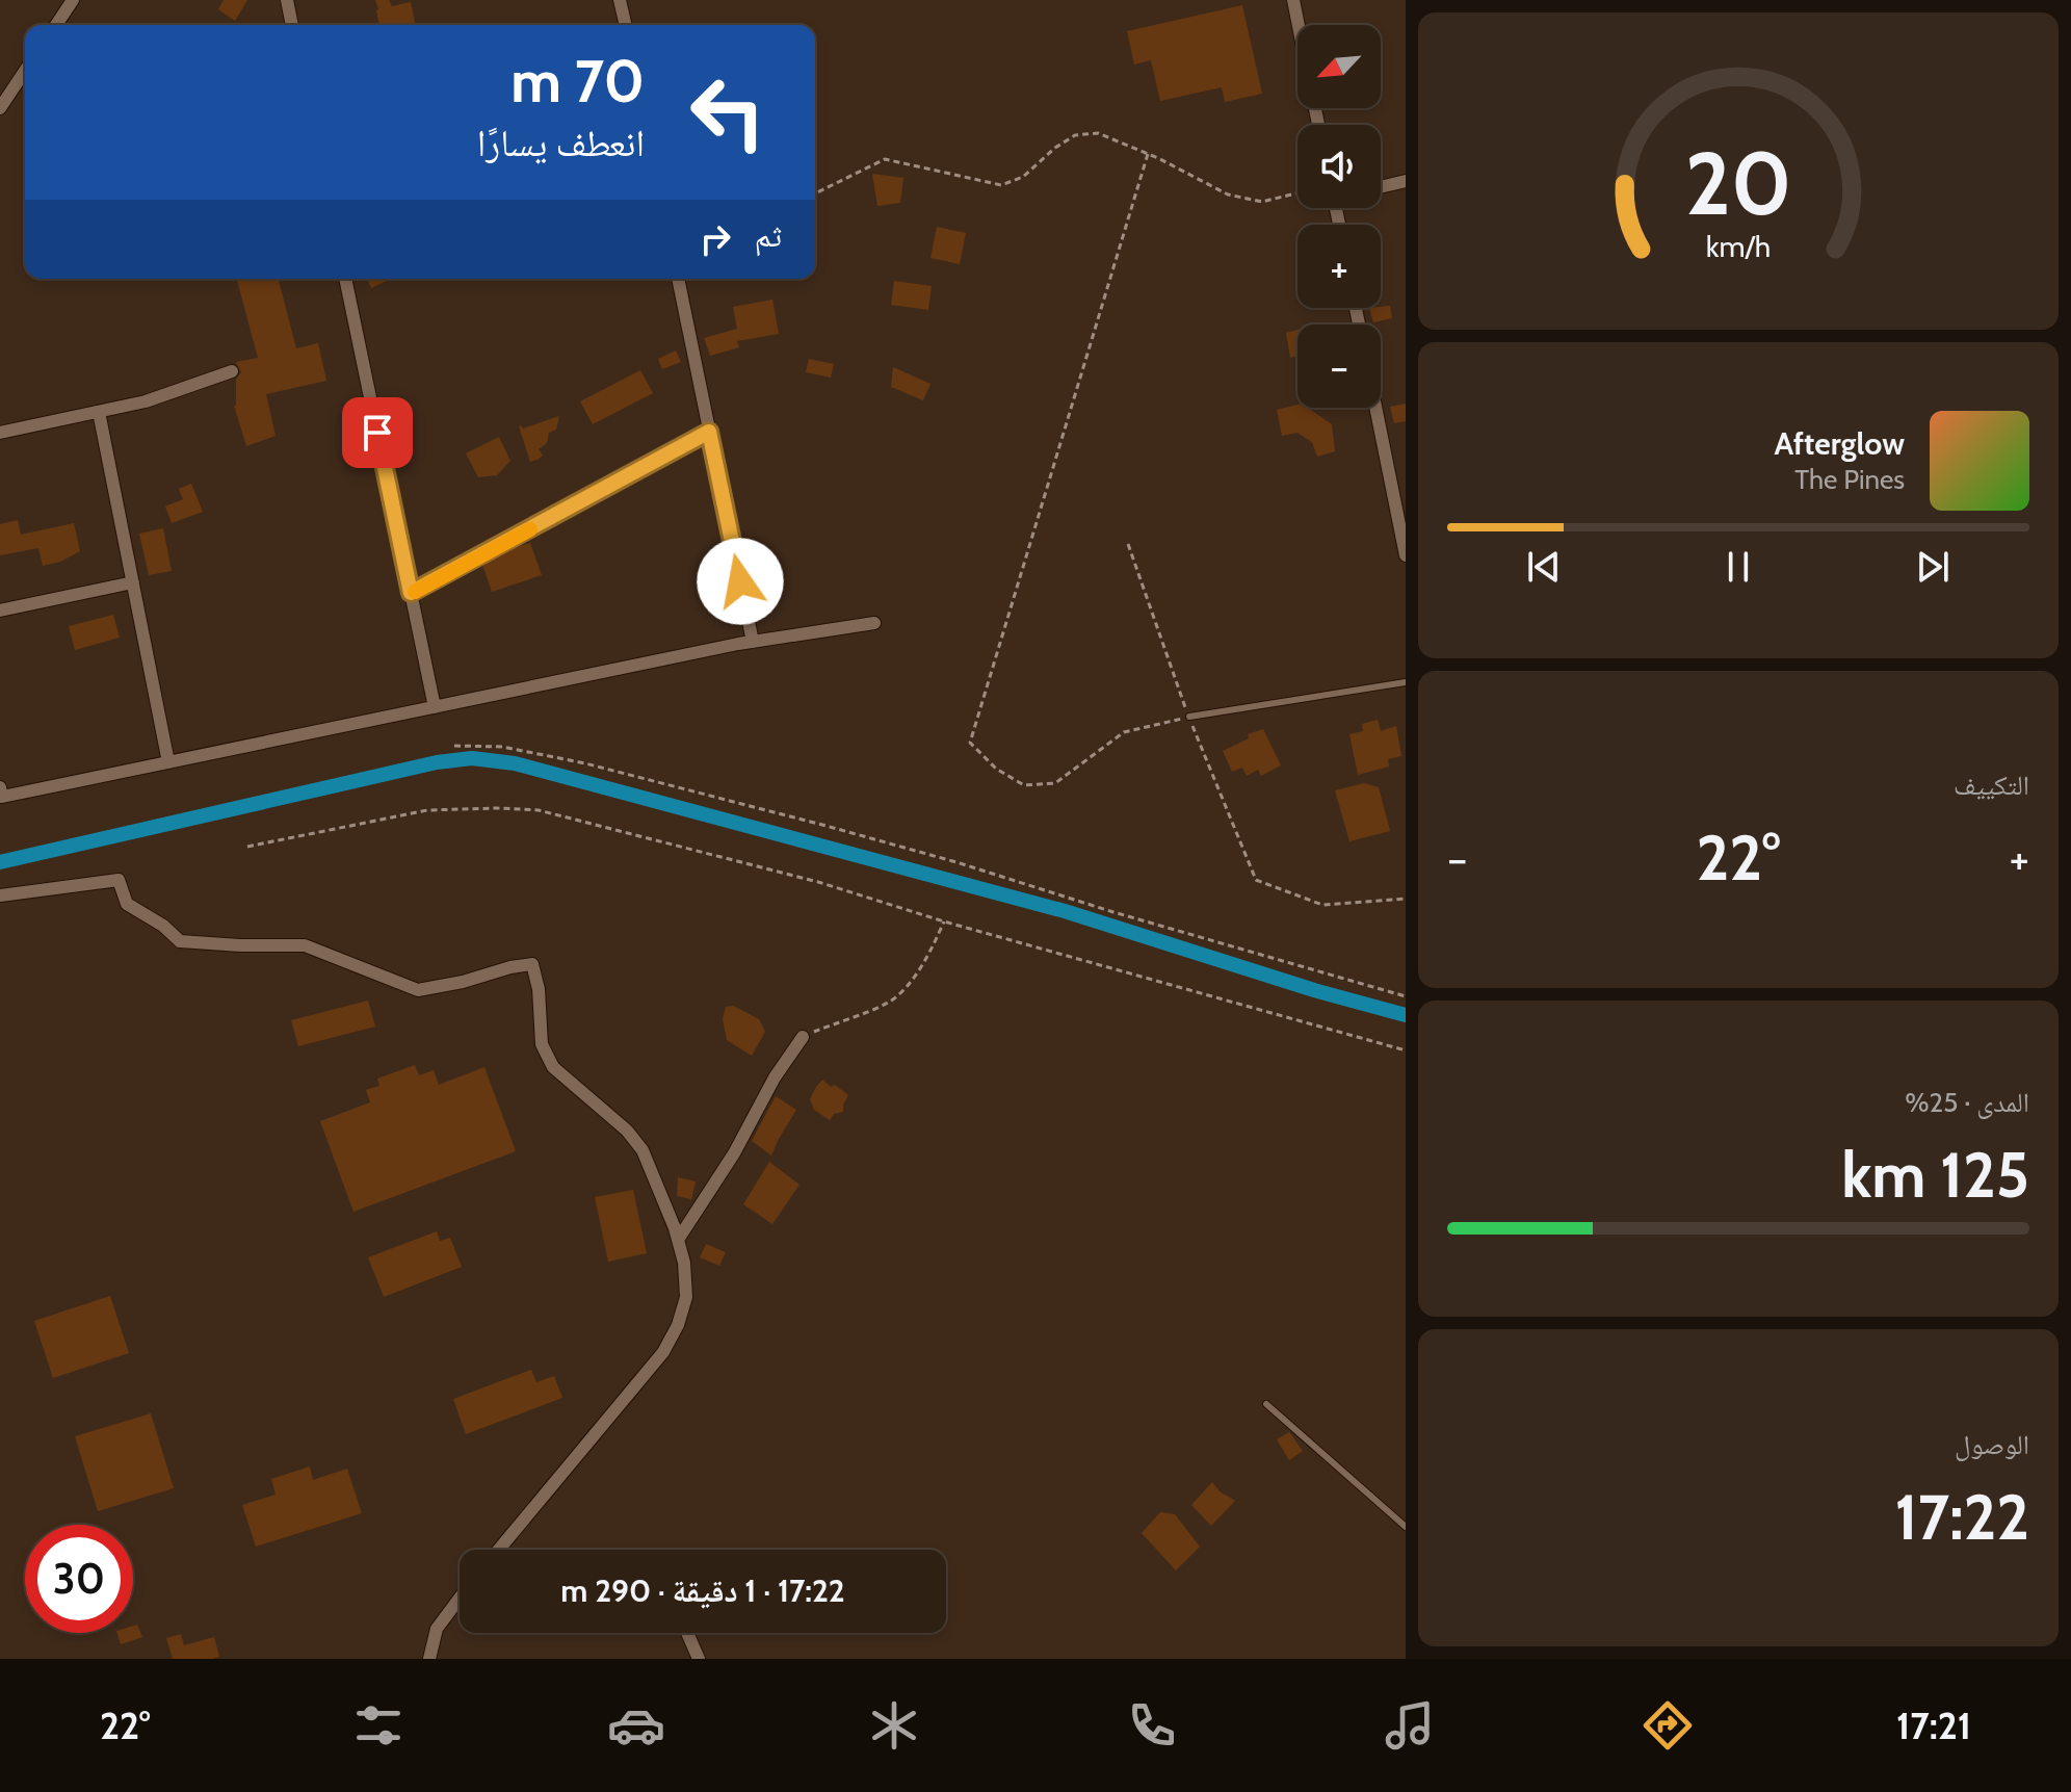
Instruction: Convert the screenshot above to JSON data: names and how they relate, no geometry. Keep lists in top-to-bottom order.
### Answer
{
  "north": "bottom left",
  "page": {
    "map_buttons": ["+", "−"],
    "turn": ["70 m", "انعطف يسارًا"],
    "then": "ثم",
    "song": ["Afterglow", "The Pines"],
    "tile": [
      "التكييف",
      ["المدى · 25%", "125 km"],
      ["الوصول", "17:22"]
    ],
    "heat": ["−", "22°", "+"],
    "limit": "30",
    "trip": "17:22 · 1 دقيقة · 290 m",
    "tabs": ["17:21", "22°"],
    "gauge": ["20", "km/h"]
  }
}
